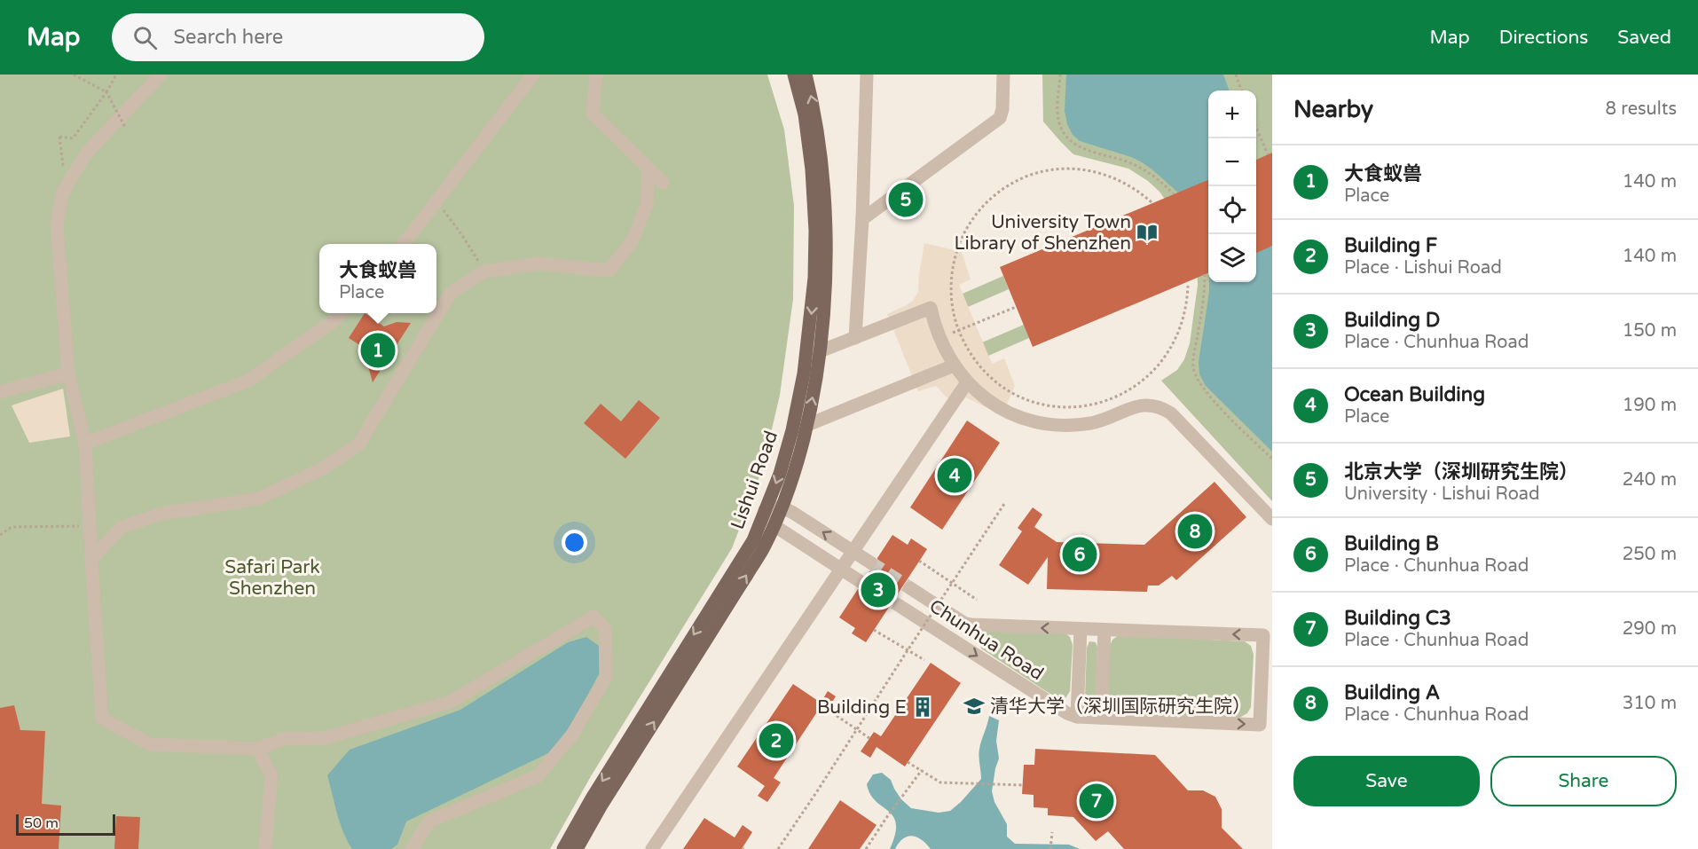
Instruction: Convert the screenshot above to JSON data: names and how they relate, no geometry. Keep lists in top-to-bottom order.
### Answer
{
  "streets": {
    "main road": ["Lishui Road"],
    "street": ["Chunhua Road"]
  },
  "parks": ["Safari Park Shenzhen"],
  "places": {
    "library": ["University Town Library of Shenzhen"],
    "school or university": ["清华大学（深圳国际研究生院）"],
    "building": ["Building E"]
  },
  "scale_bar": "50 m",
  "page": {
    "header": "Map",
    "search": "Search here",
    "nav": ["Map", "Directions", "Saved"],
    "heading": ["Nearby", "8 results"],
    "map_buttons": ["+", "−"],
    "list": [
      {
        "mark": "1",
        "name": "大食蚁兽",
        "note": "Place",
        "value": "140 m"
      },
      {
        "mark": "2",
        "name": "Building F",
        "note": "Place · Lishui Road",
        "value": "140 m"
      },
      {
        "mark": "3",
        "name": "Building D",
        "note": "Place · Chunhua Road",
        "value": "150 m"
      },
      {
        "mark": "4",
        "name": "Ocean Building",
        "note": "Place",
        "value": "190 m"
      },
      {
        "mark": "5",
        "name": "北京大学（深圳研究生院）",
        "note": "University · Lishui Road",
        "value": "240 m"
      },
      {
        "mark": "6",
        "name": "Building B",
        "note": "Place · Chunhua Road",
        "value": "250 m"
      },
      {
        "mark": "7",
        "name": "Building C3",
        "note": "Place · Chunhua Road",
        "value": "290 m"
      },
      {
        "mark": "8",
        "name": "Building A",
        "note": "Place · Chunhua Road",
        "value": "310 m"
      }
    ],
    "pins": [
      "5",
      "1",
      "4",
      "8",
      "6",
      "3",
      "2",
      "7"
    ],
    "popup": ["大食蚁兽", "Place"],
    "buttons": ["Save", "Share"],
    "scale": "50 m"
  }
}
